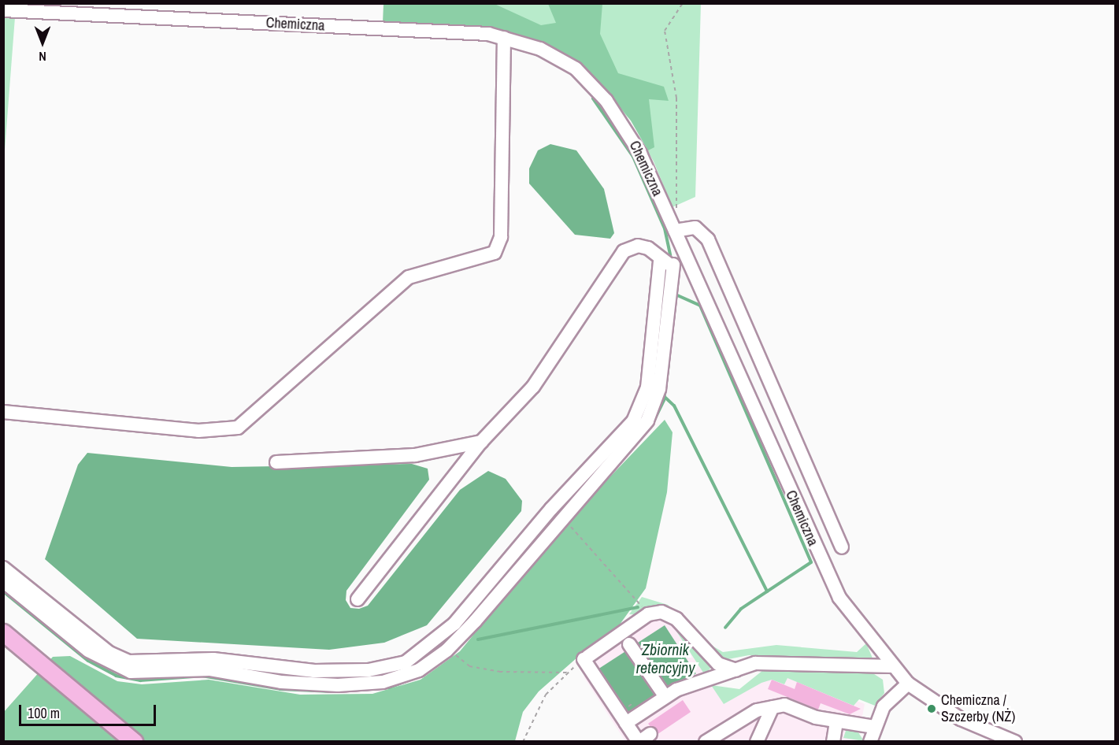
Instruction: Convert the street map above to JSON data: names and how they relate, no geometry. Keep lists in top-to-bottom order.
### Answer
{
  "streets": {
    "street": ["Chemiczna"]
  },
  "water": ["Zbiornik retencyjny"],
  "places": ["Chemiczna / Szczerby (NŻ)"],
  "scale_bar": "100 m",
  "north": "bottom"
}
